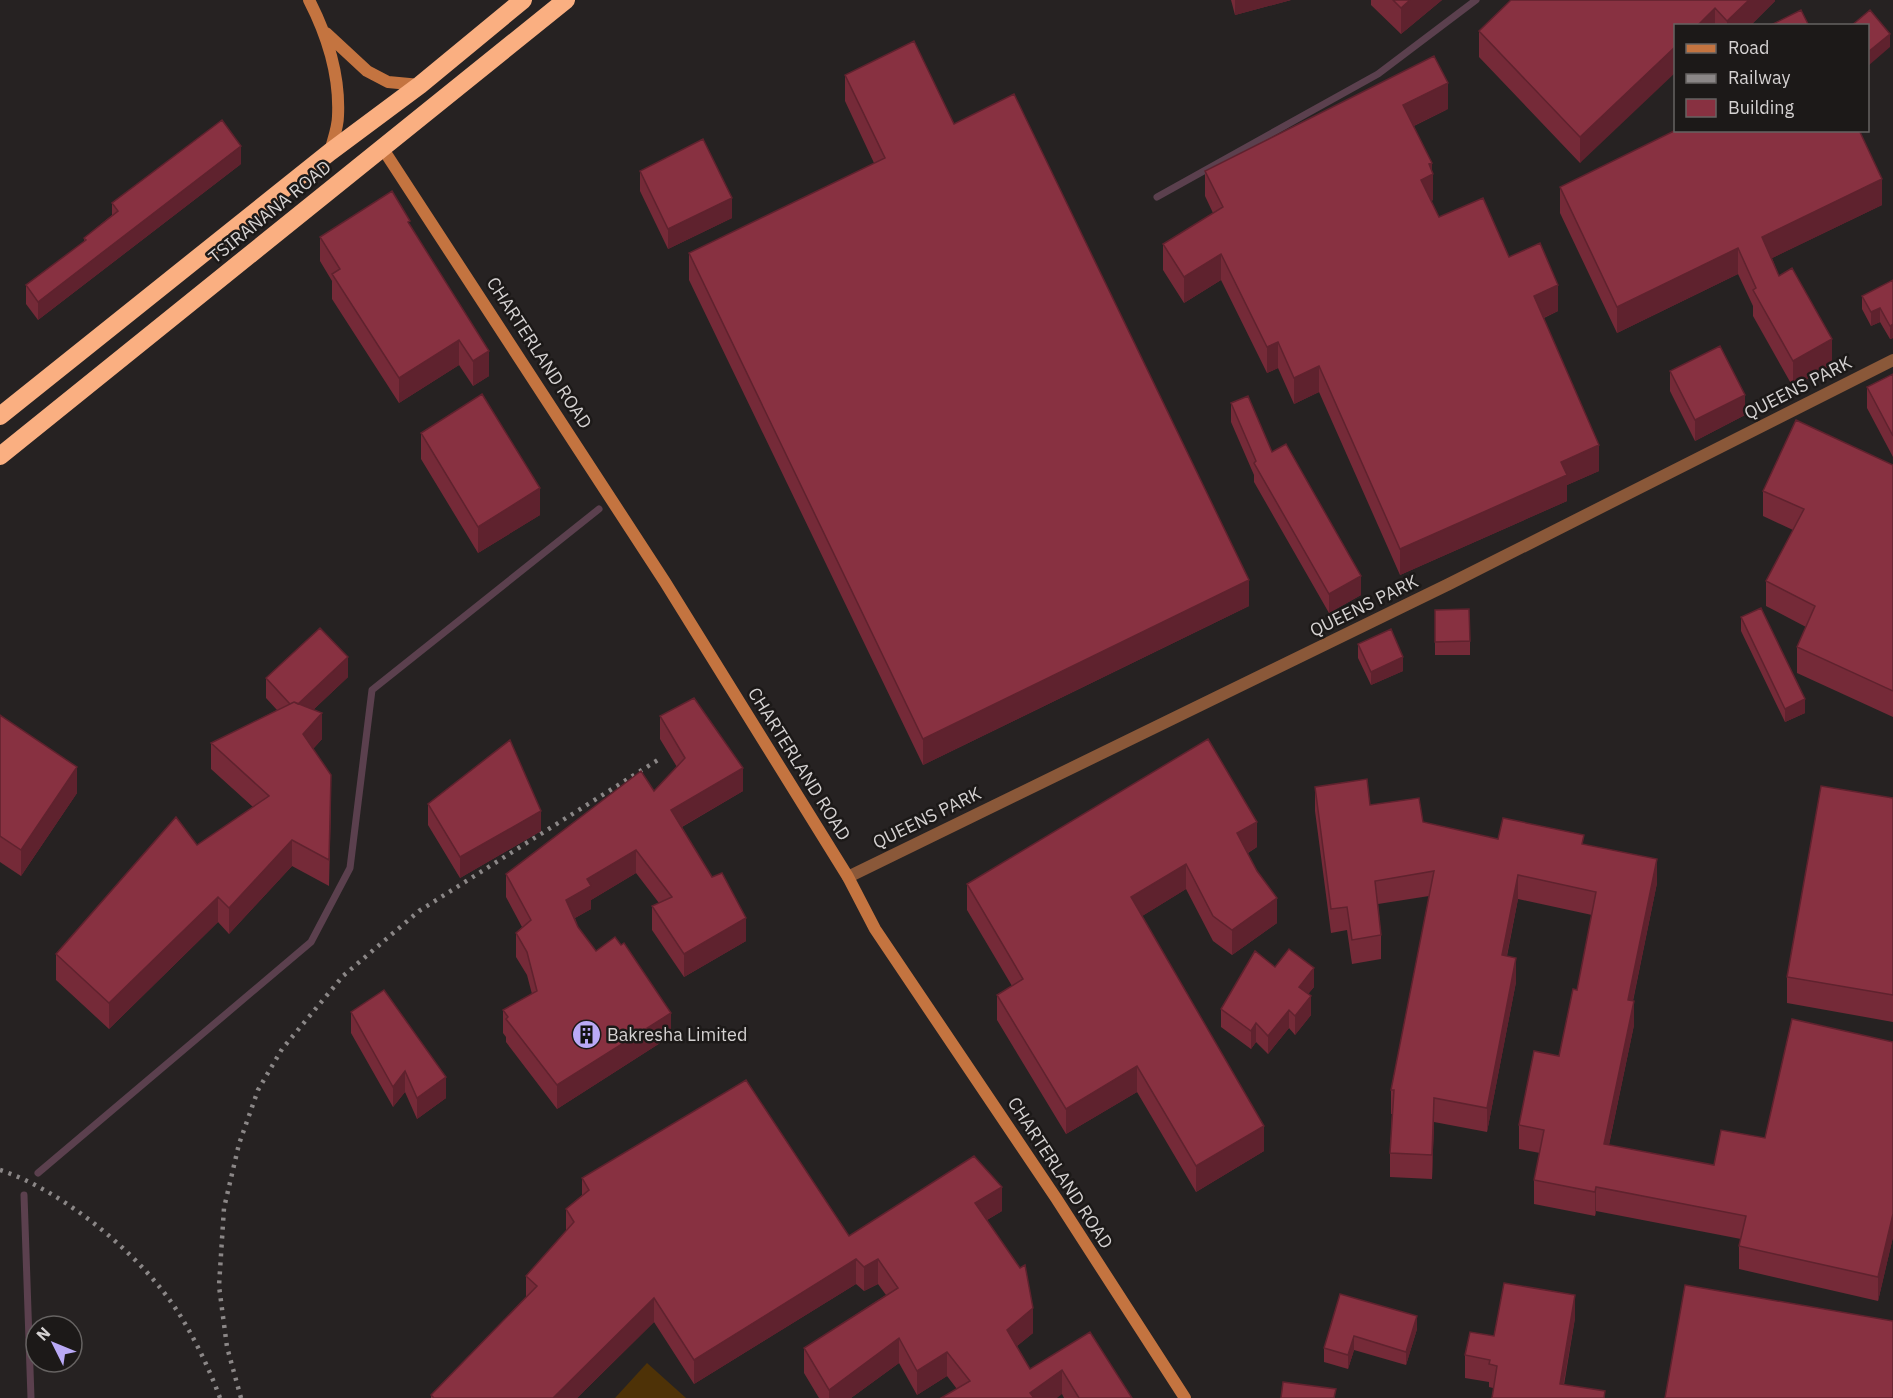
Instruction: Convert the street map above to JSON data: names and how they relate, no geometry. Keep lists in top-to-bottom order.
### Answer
{
  "streets": {
    "highway": ["TSIRANANA ROAD"],
    "street": ["CHARTERLAND ROAD", "QUEENS PARK"]
  },
  "crossings": [
    ["TSIRANANA ROAD", "CHARTERLAND ROAD"],
    ["CHARTERLAND ROAD", "QUEENS PARK"]
  ],
  "places": {
    "building": ["Bakresha Limited"]
  },
  "legend": ["Road", "Railway", "Building"],
  "north": "top left"
}
